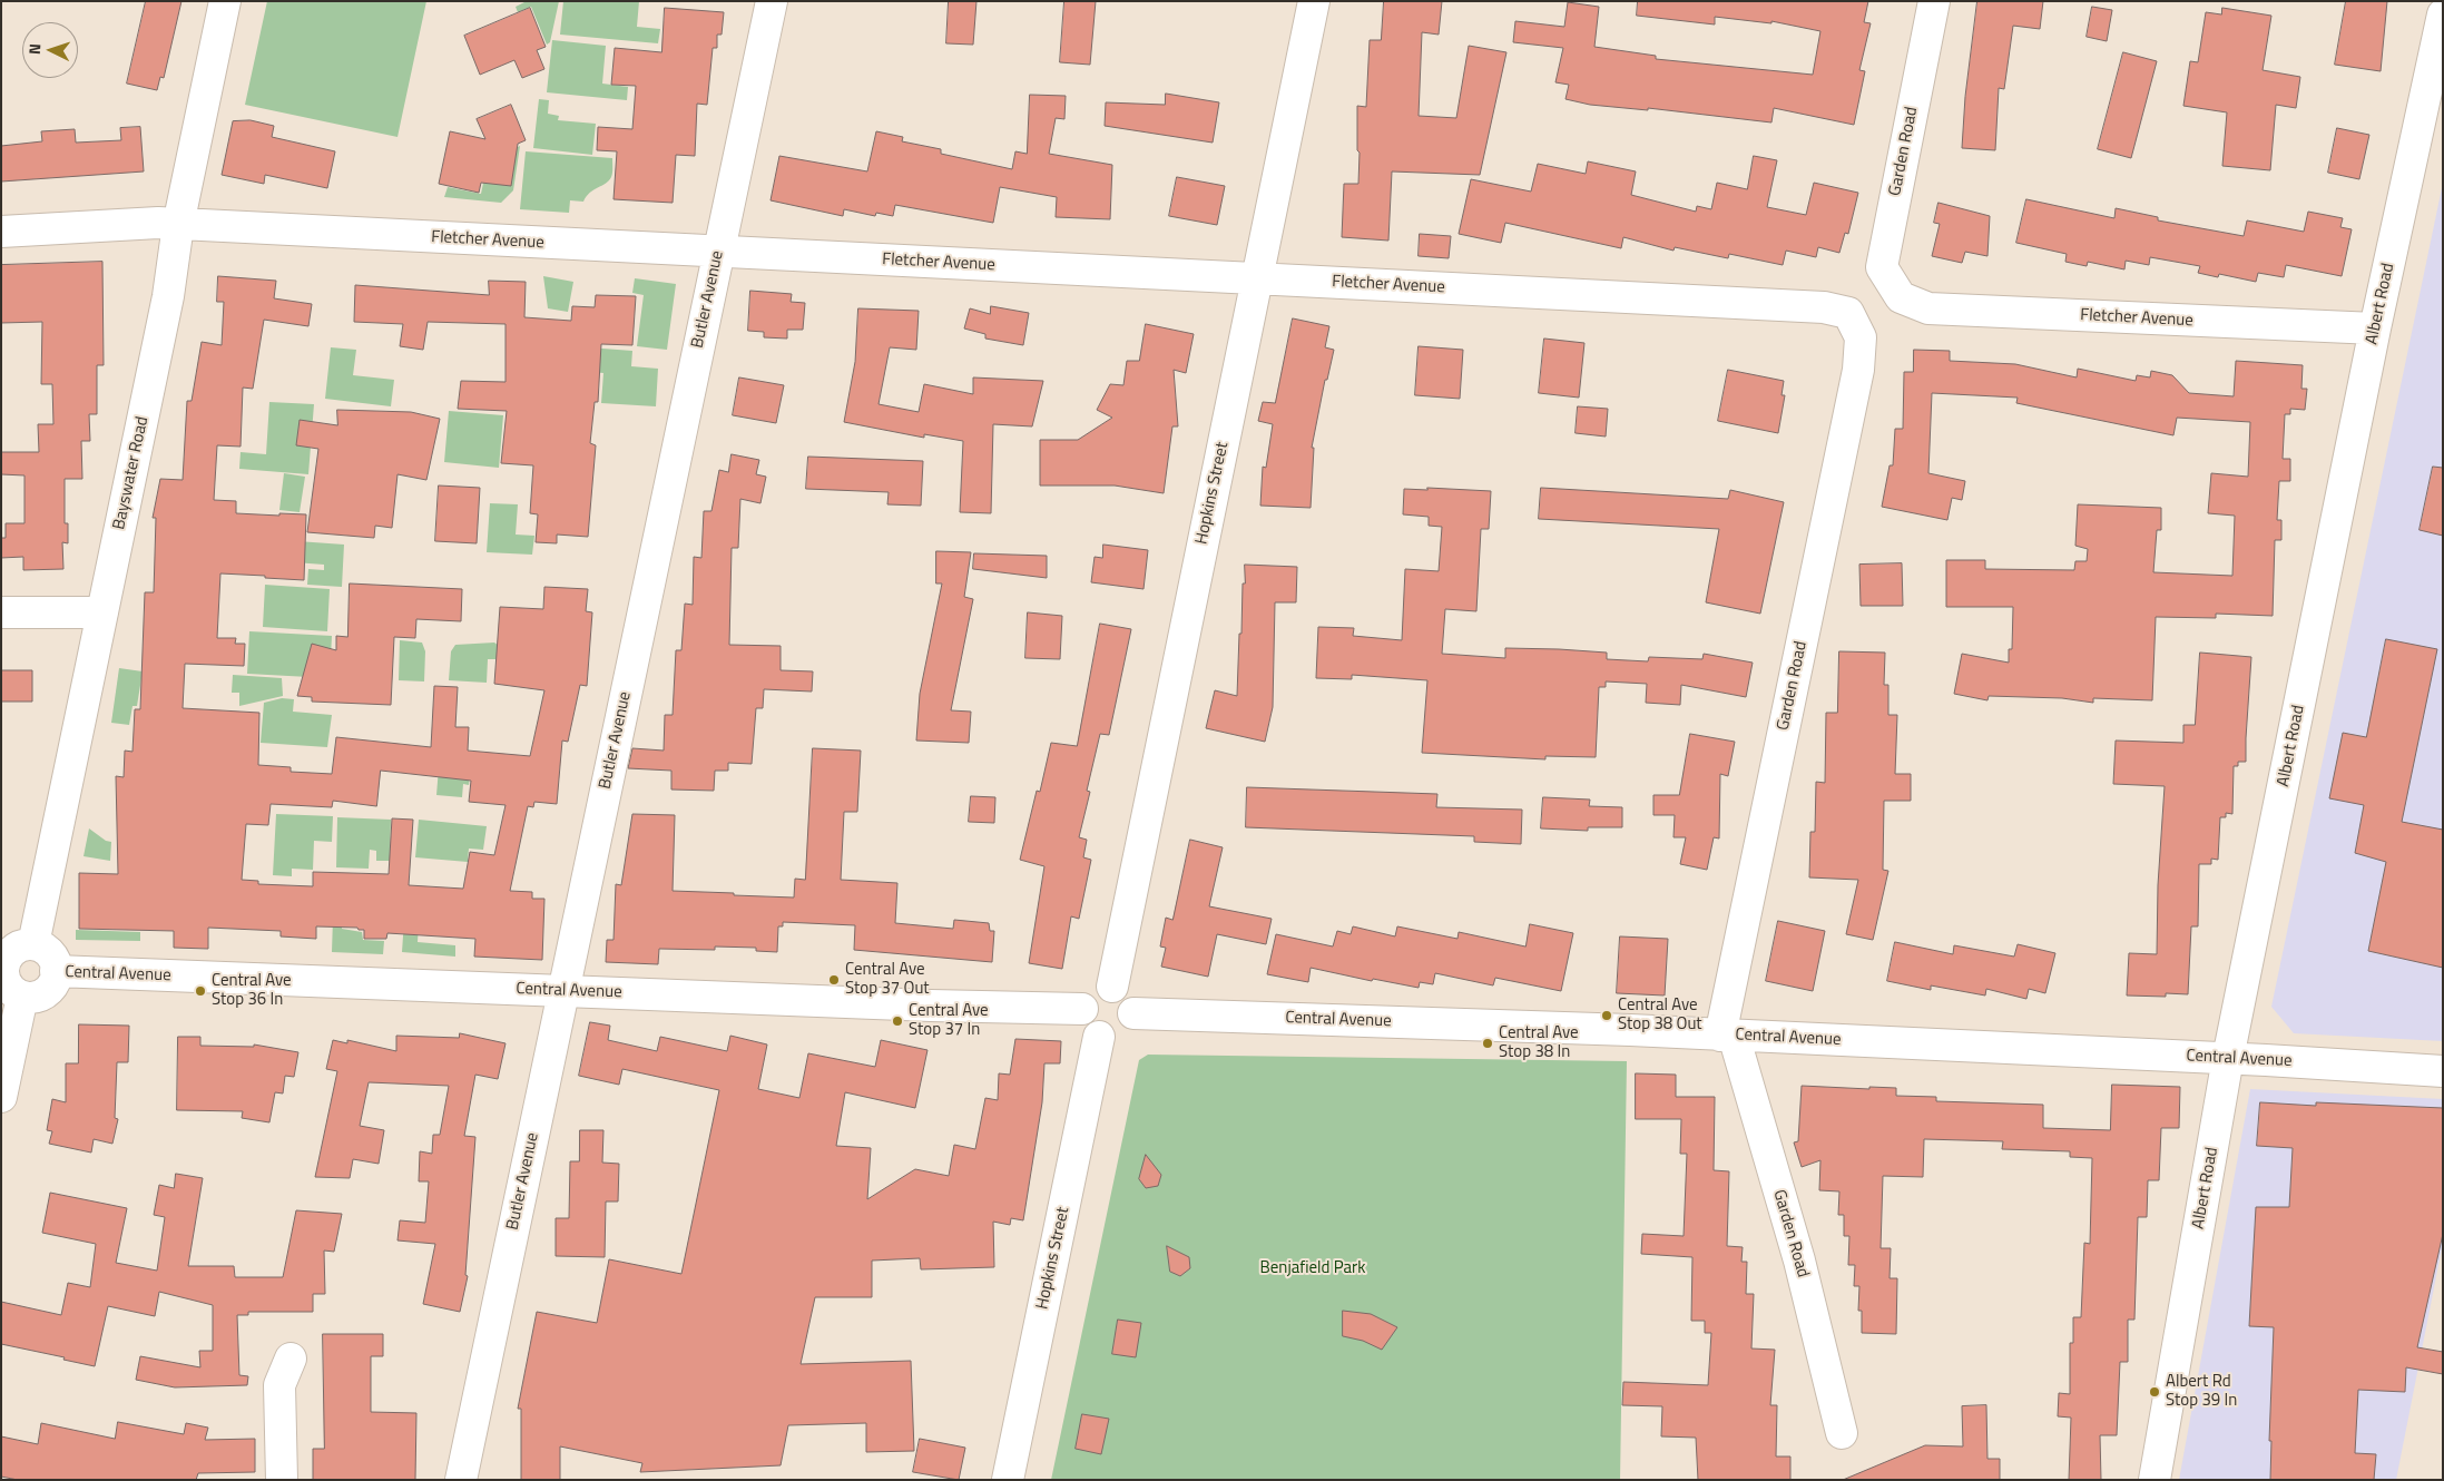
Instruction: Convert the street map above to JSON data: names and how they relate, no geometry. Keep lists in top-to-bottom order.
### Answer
{
  "streets": {
    "street": [
      "Garden Road",
      "Fletcher Avenue",
      "Butler Avenue",
      "Albert Road",
      "Bayswater Road",
      "Hopkins Street",
      "Central Avenue"
    ]
  },
  "crossings": [
    ["Garden Road", "Fletcher Avenue"],
    ["Garden Road", "Central Avenue"],
    ["Fletcher Avenue", "Butler Avenue"],
    ["Fletcher Avenue", "Albert Road"],
    ["Fletcher Avenue", "Bayswater Road"],
    ["Fletcher Avenue", "Hopkins Street"],
    ["Butler Avenue", "Central Avenue"],
    ["Albert Road", "Central Avenue"],
    ["Bayswater Road", "Central Avenue"],
    ["Hopkins Street", "Central Avenue"]
  ],
  "parks": ["Benjafield Park"],
  "places": [
    "Central Ave Stop 37 Out",
    "Central Ave Stop 36 In",
    "Central Ave Stop 38 Out",
    "Central Ave Stop 37 In",
    "Central Ave Stop 38 In",
    "Albert Rd Stop 39 In"
  ],
  "north": "left"
}
